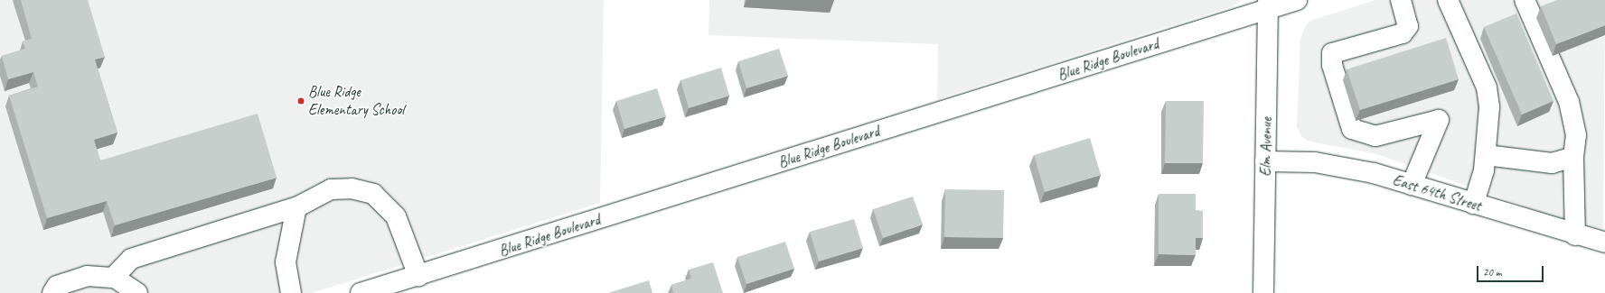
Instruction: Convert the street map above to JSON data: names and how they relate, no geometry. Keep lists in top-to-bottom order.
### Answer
{
  "streets": {
    "street": ["Blue Ridge Boulevard", "Elm Avenue", "East 64th Street"]
  },
  "crossings": [
    ["Blue Ridge Boulevard", "Elm Avenue"],
    ["Elm Avenue", "East 64th Street"]
  ],
  "places": ["Blue Ridge Elementary School"],
  "scale_bar": "20 m"
}
